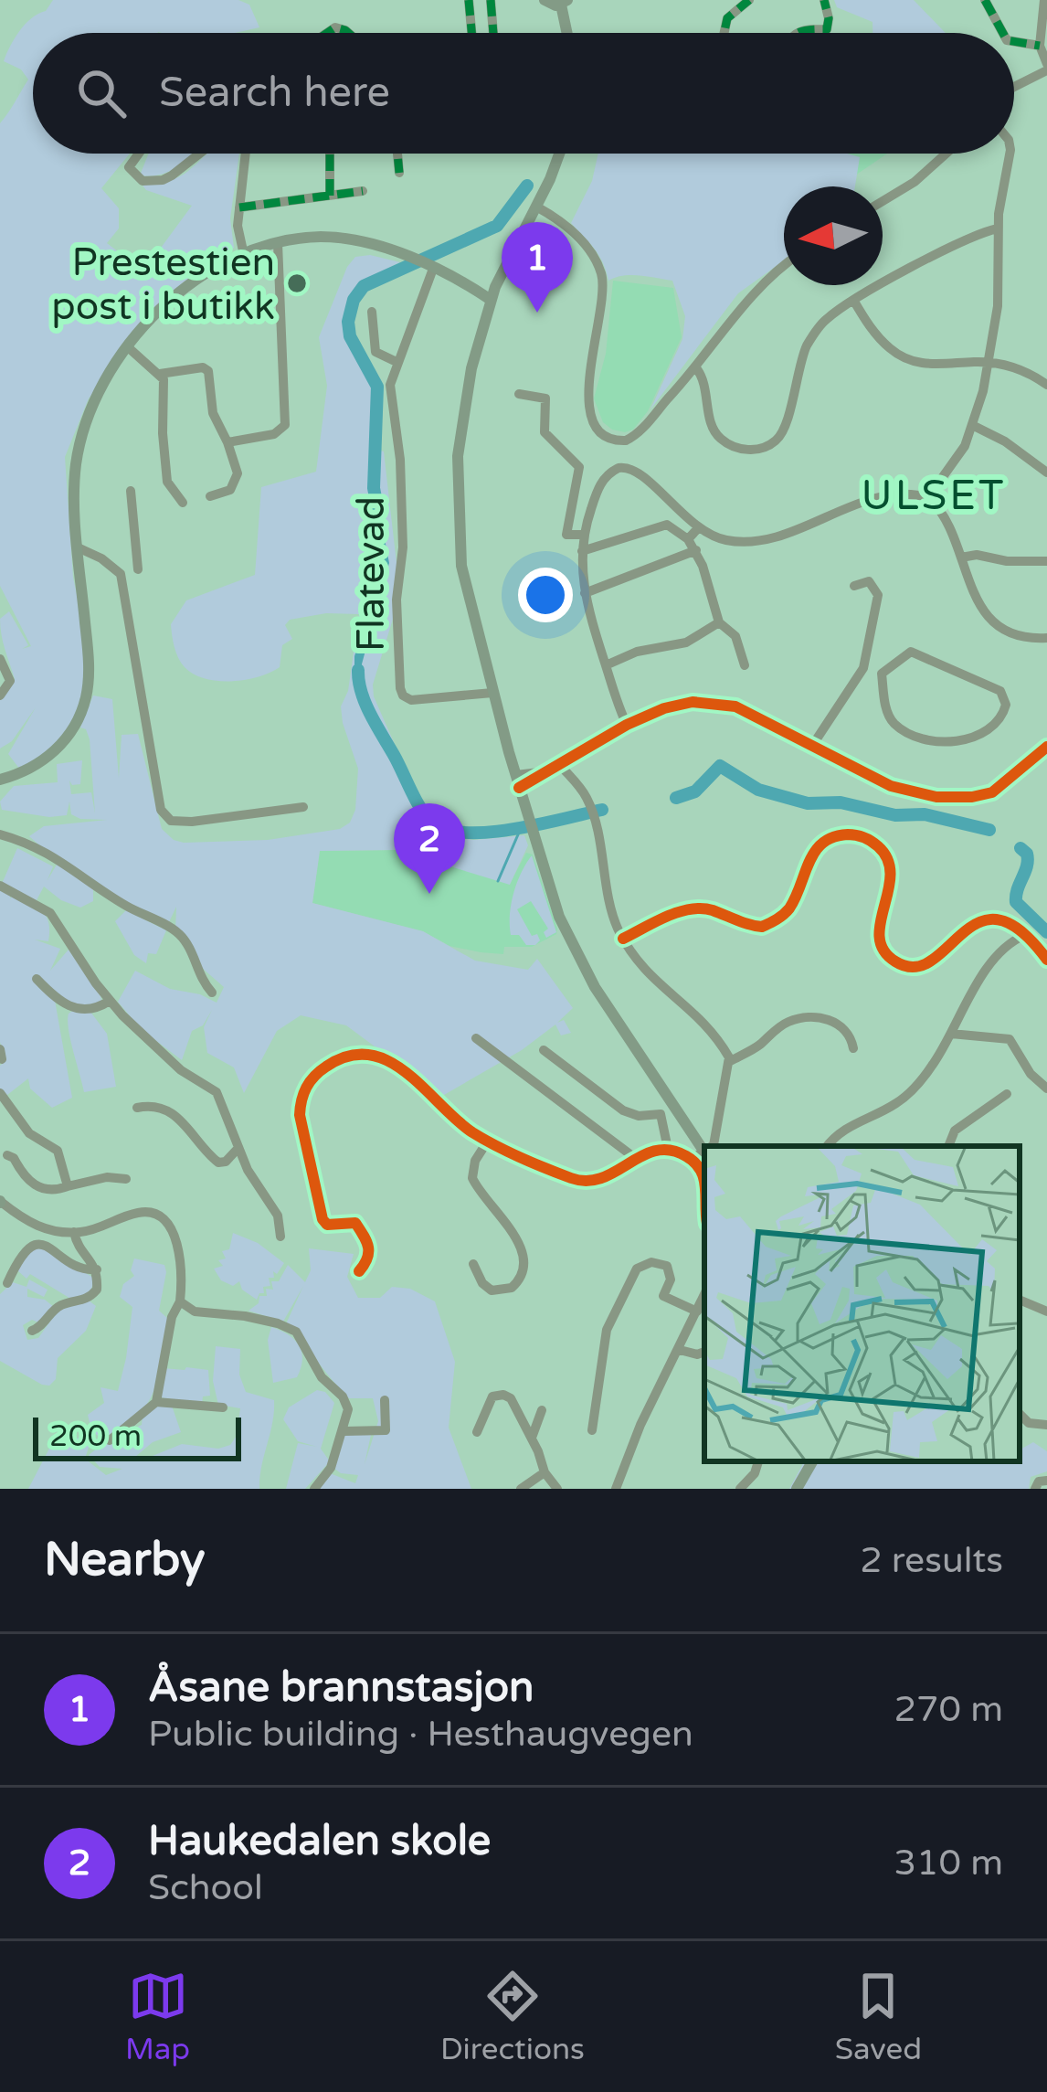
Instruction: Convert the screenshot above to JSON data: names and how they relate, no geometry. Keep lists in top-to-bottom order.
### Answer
{
  "streets": {
    "street": ["Flatevad"]
  },
  "districts": ["ULSET"],
  "places": ["Prestestien post i butikk"],
  "scale_bar": "200 m",
  "north": "left",
  "page": {
    "search": "Search here",
    "pins": ["1", "2"],
    "scale": "200 m",
    "heading": ["Nearby", "2 results"],
    "list": [
      {
        "mark": "1",
        "name": "Åsane brannstasjon",
        "note": "Public building · Hesthaugvegen",
        "value": "270 m"
      },
      {
        "mark": "2",
        "name": "Haukedalen skole",
        "note": "School",
        "value": "310 m"
      }
    ],
    "nav": ["Map", "Directions", "Saved"]
  }
}
